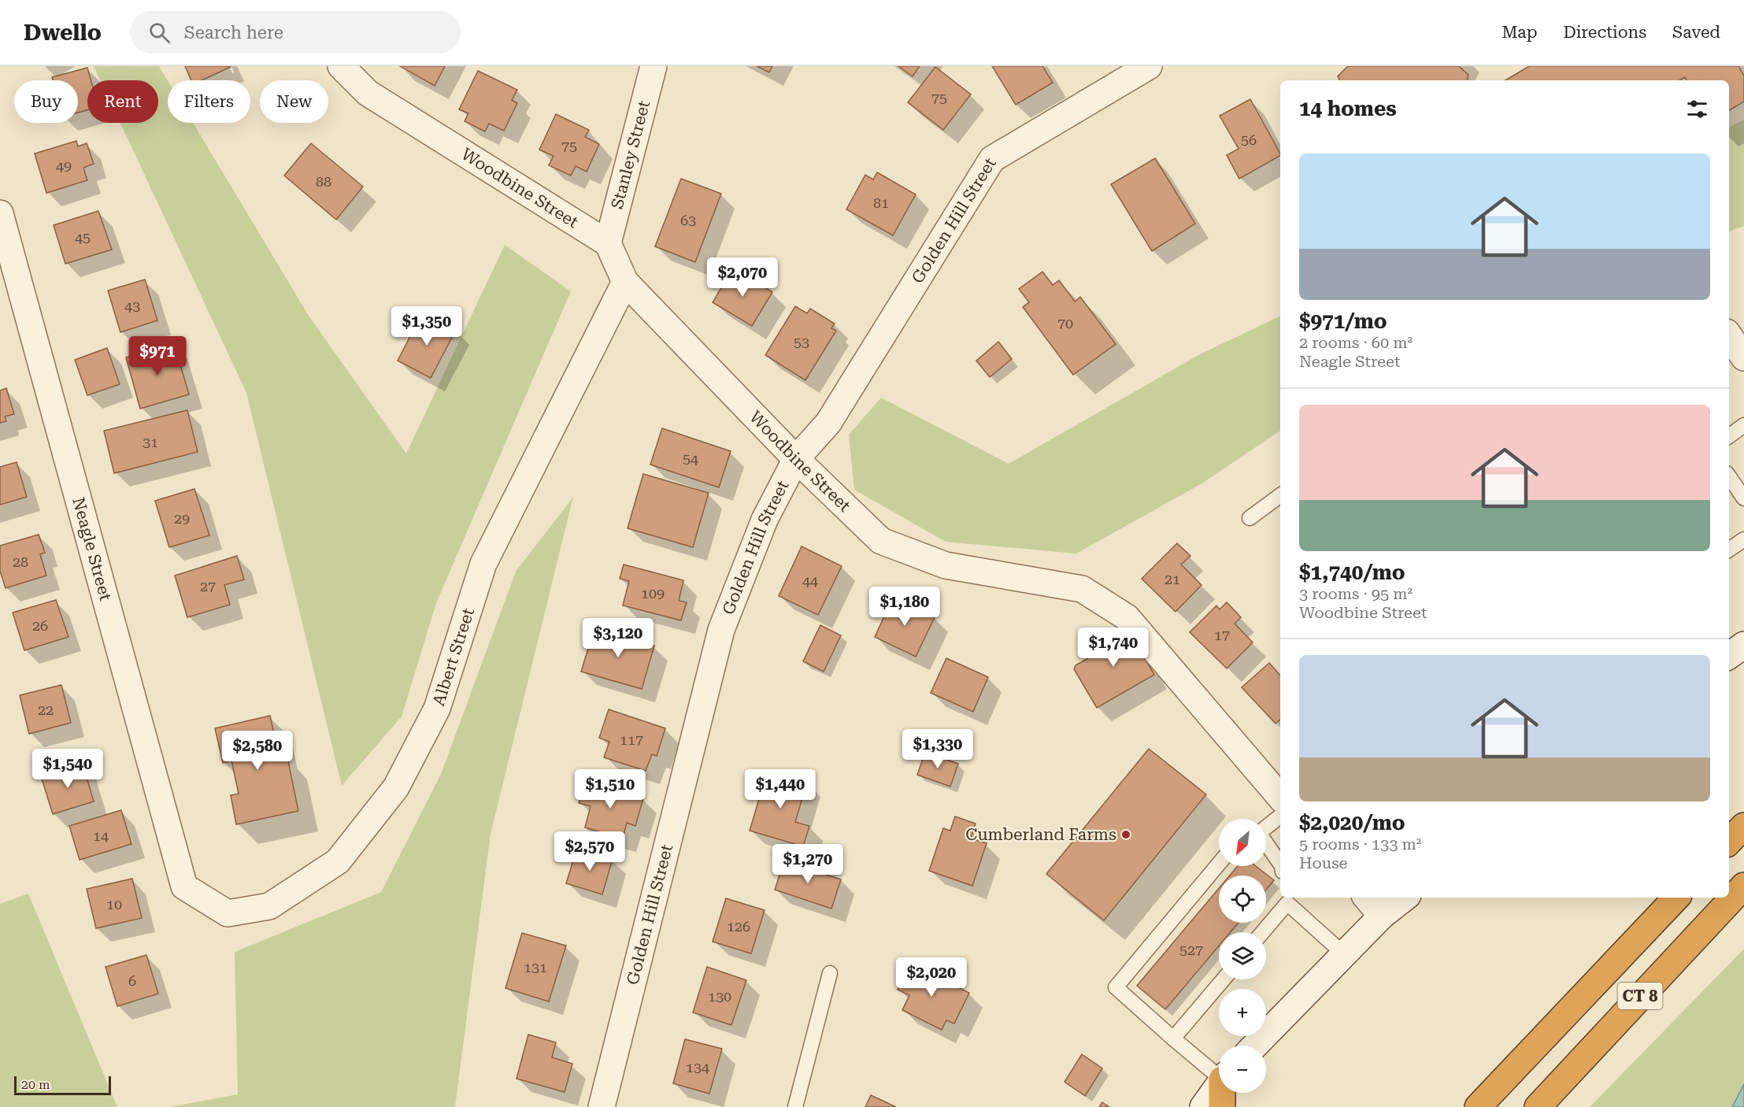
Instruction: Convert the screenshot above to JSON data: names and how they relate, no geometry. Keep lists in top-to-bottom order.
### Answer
{
  "streets": {
    "highway": ["CT 8"],
    "street": [
      "Stanley Street",
      "Woodbine Street",
      "Golden Hill Street",
      "Neagle Street",
      "Albert Street"
    ]
  },
  "crossings": [
    ["Stanley Street", "Woodbine Street"],
    ["Woodbine Street", "Golden Hill Street"],
    ["Woodbine Street", "Albert Street"],
    ["Neagle Street", "Albert Street"]
  ],
  "places": ["Cumberland Farms"],
  "house_numbers": [
    "75",
    "56",
    "75",
    "49",
    "88",
    "81",
    "63",
    "45",
    "43",
    "70",
    "53",
    "31",
    "54",
    "29",
    "28",
    "21",
    "44",
    "27",
    "109",
    "26",
    "17",
    "22",
    "117",
    "14",
    "10",
    "126",
    "527",
    "131",
    "6",
    "130",
    "134"
  ],
  "scale_bar": "20 m",
  "north": "bottom left",
  "page": {
    "header": "Dwello",
    "search": "Search here",
    "nav": ["Map", "Directions", "Saved"],
    "chip": [
      "Buy",
      "Rent",
      "Filters",
      "New"
    ],
    "heading": "14 homes",
    "list": [
      {
        "name": "$971/mo",
        "note": "2 rooms · 60 m² · Neagle Street"
      },
      {
        "name": "$1,740/mo",
        "note": "3 rooms · 95 m² · Woodbine Street"
      },
      {
        "name": "$2,020/mo",
        "note": "5 rooms · 133 m² · House"
      }
    ],
    "price": [
      "$2,070",
      "$1,350",
      "$971",
      "$1,180",
      "$3,120",
      "$1,740",
      "$1,330",
      "$2,580",
      "$1,540",
      "$1,510",
      "$1,440",
      "$2,570",
      "$1,270",
      "$2,020"
    ],
    "map_buttons": ["+", "−"],
    "scale": "20 m"
  }
}
